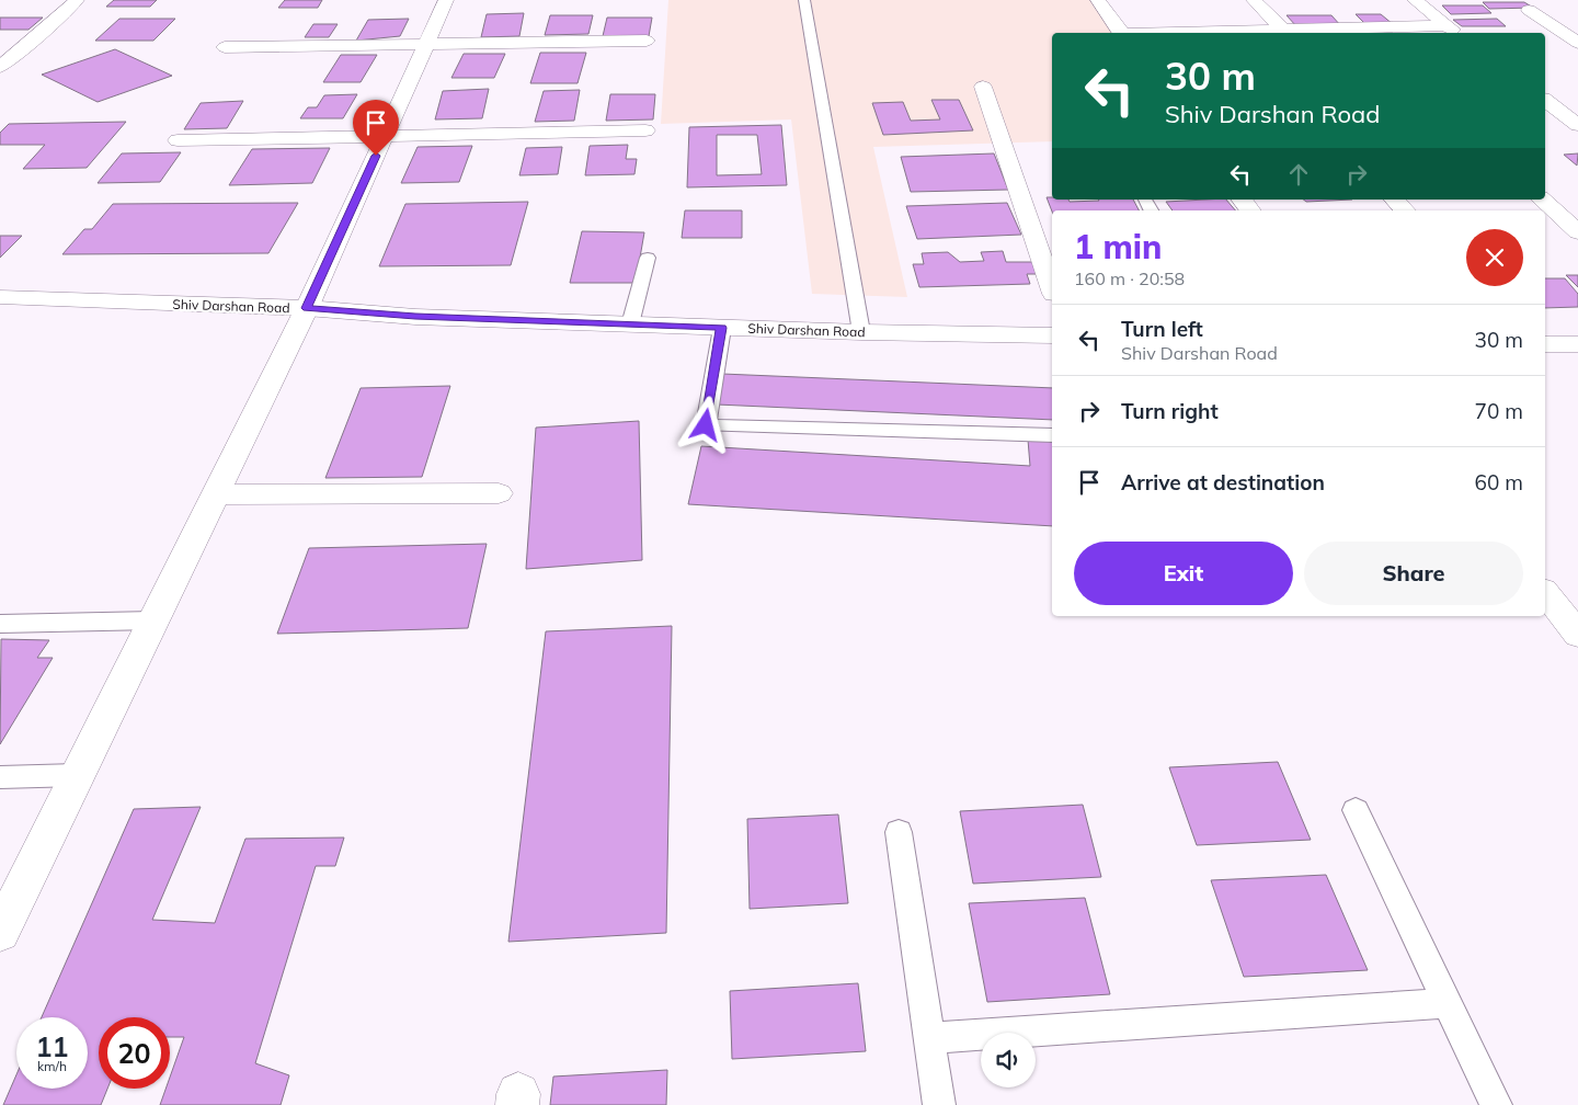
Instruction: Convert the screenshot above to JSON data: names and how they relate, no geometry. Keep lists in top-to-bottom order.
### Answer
{
  "streets": {
    "street": ["Shiv Darshan Road"]
  },
  "page": {
    "turn": ["30 m", "Shiv Darshan Road"],
    "heading": ["1 min", "160 m · 20:58"],
    "list": [
      {
        "name": "Turn left",
        "note": "Shiv Darshan Road",
        "value": "30 m"
      },
      {
        "name": "Turn right",
        "value": "70 m"
      },
      {
        "name": "Arrive at destination",
        "value": "60 m"
      }
    ],
    "buttons": ["Exit", "Share"],
    "speed": "11 km/h",
    "limit": "20"
  }
}
